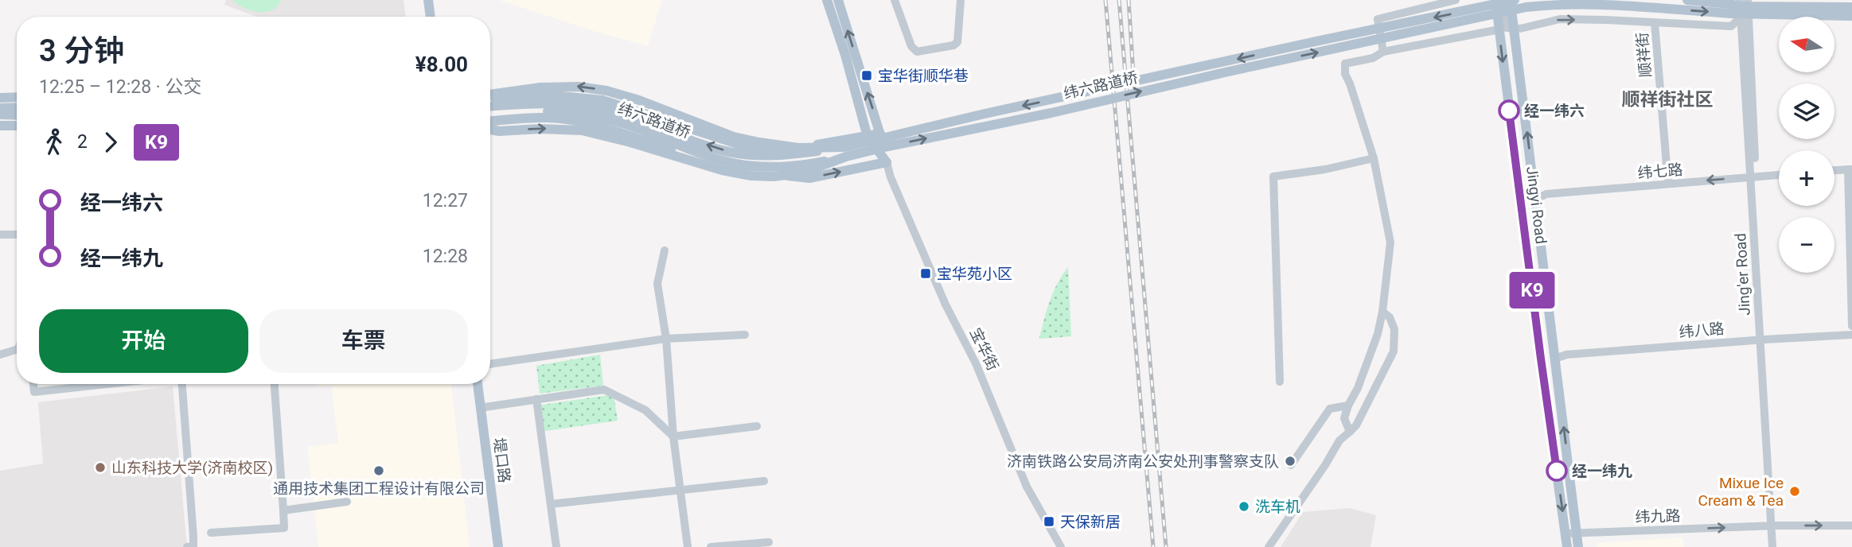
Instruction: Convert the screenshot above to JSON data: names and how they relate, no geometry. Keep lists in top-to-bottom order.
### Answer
{
  "streets": {
    "main road": [
      "纬六路道桥",
      "Jingyi Road",
      "宝华街",
      "堤口路"
    ],
    "street": [
      "顺祥街",
      "纬七路",
      "Jing'er Road",
      "纬八路",
      "纬九路"
    ]
  },
  "crossings": [
    ["顺祥街", "纬七路"],
    ["纬六路道桥", "Jing'er Road"],
    ["纬七路", "Jingyi Road"],
    ["纬七路", "Jing'er Road"],
    ["Jingyi Road", "纬八路"],
    ["Jingyi Road", "纬九路"],
    ["Jing'er Road", "纬八路"],
    ["Jing'er Road", "纬九路"]
  ],
  "one_way": ["纬九路"],
  "districts": ["顺祥街社区"],
  "places": {
    "transit": ["宝华街顺华巷", "宝华苑小区", "天保新居"],
    "other": [
      "经一纬六",
      "济南铁路公安局济南公安处刑事警察支队",
      "山东科技大学(济南校区)",
      "通用技术集团工程设计有限公司",
      "经一纬九",
      "Mixue Ice Cream & Tea",
      "洗车机"
    ]
  },
  "lines": ["bus line K9"],
  "north": "left",
  "page": {
    "on_map": "K9",
    "map_buttons": ["+", "−"],
    "heading": ["3 分钟", "12:25 – 12:28 · 公交", "¥8.00"],
    "legs": ["2", "K9"],
    "list": [
      {
        "name": "经一纬六",
        "value": "12:27"
      },
      {
        "name": "经一纬九",
        "value": "12:28"
      }
    ],
    "buttons": ["开始", "车票"]
  }
}
